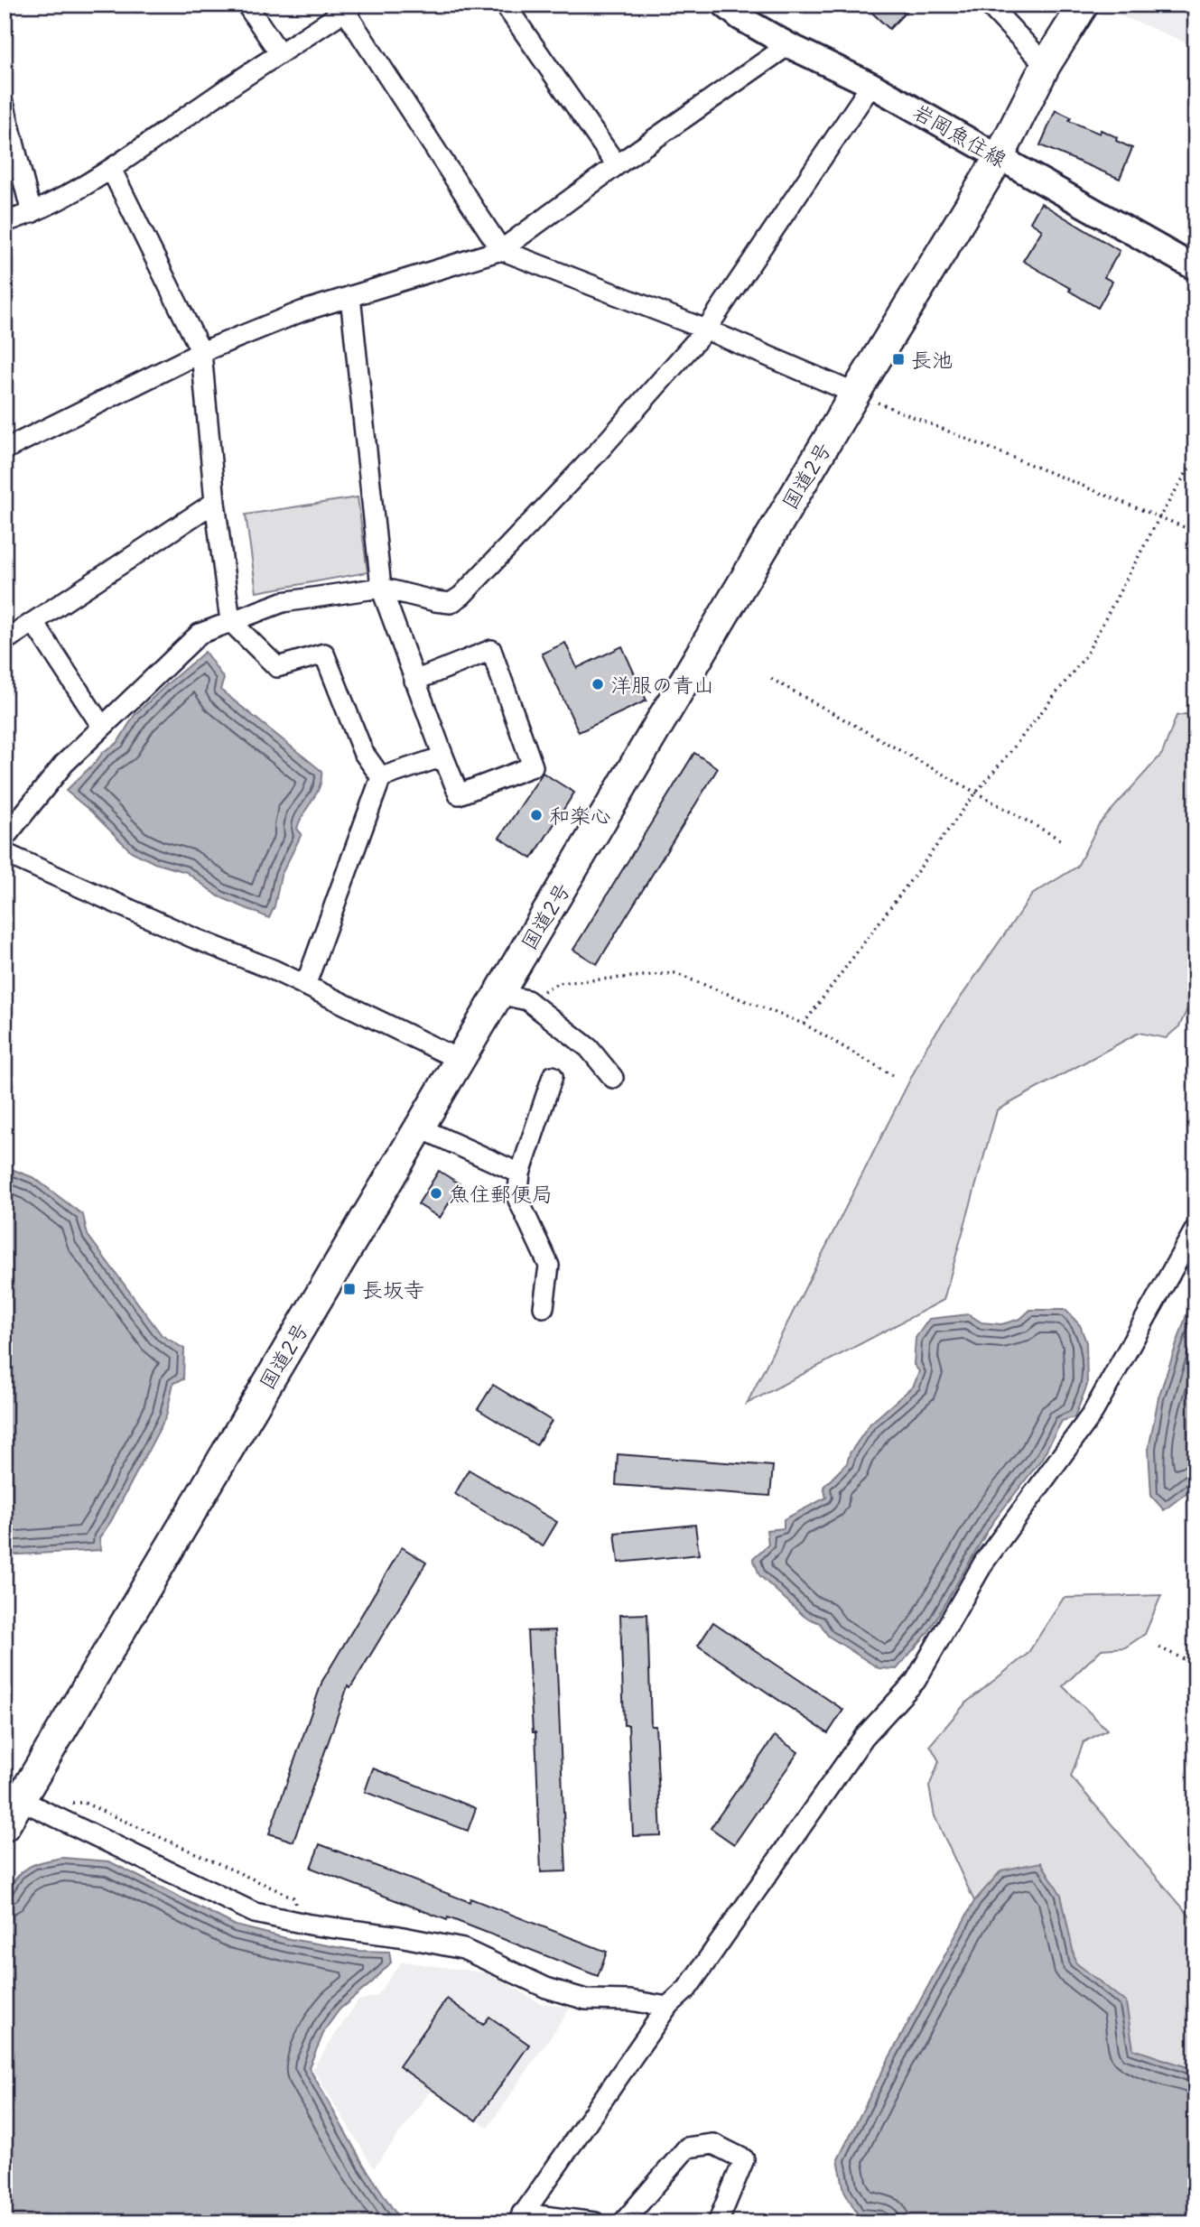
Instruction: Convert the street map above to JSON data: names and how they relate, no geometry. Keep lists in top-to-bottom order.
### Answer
{
  "streets": {
    "highway": ["国道2号"],
    "main road": ["岩岡魚住線"]
  },
  "crossings": [
    ["岩岡魚住線", "国道2号"]
  ],
  "places": {
    "transit": ["長池", "長坂寺"],
    "other": ["洋服の青山", "和楽心", "魚住郵便局"]
  }
}
